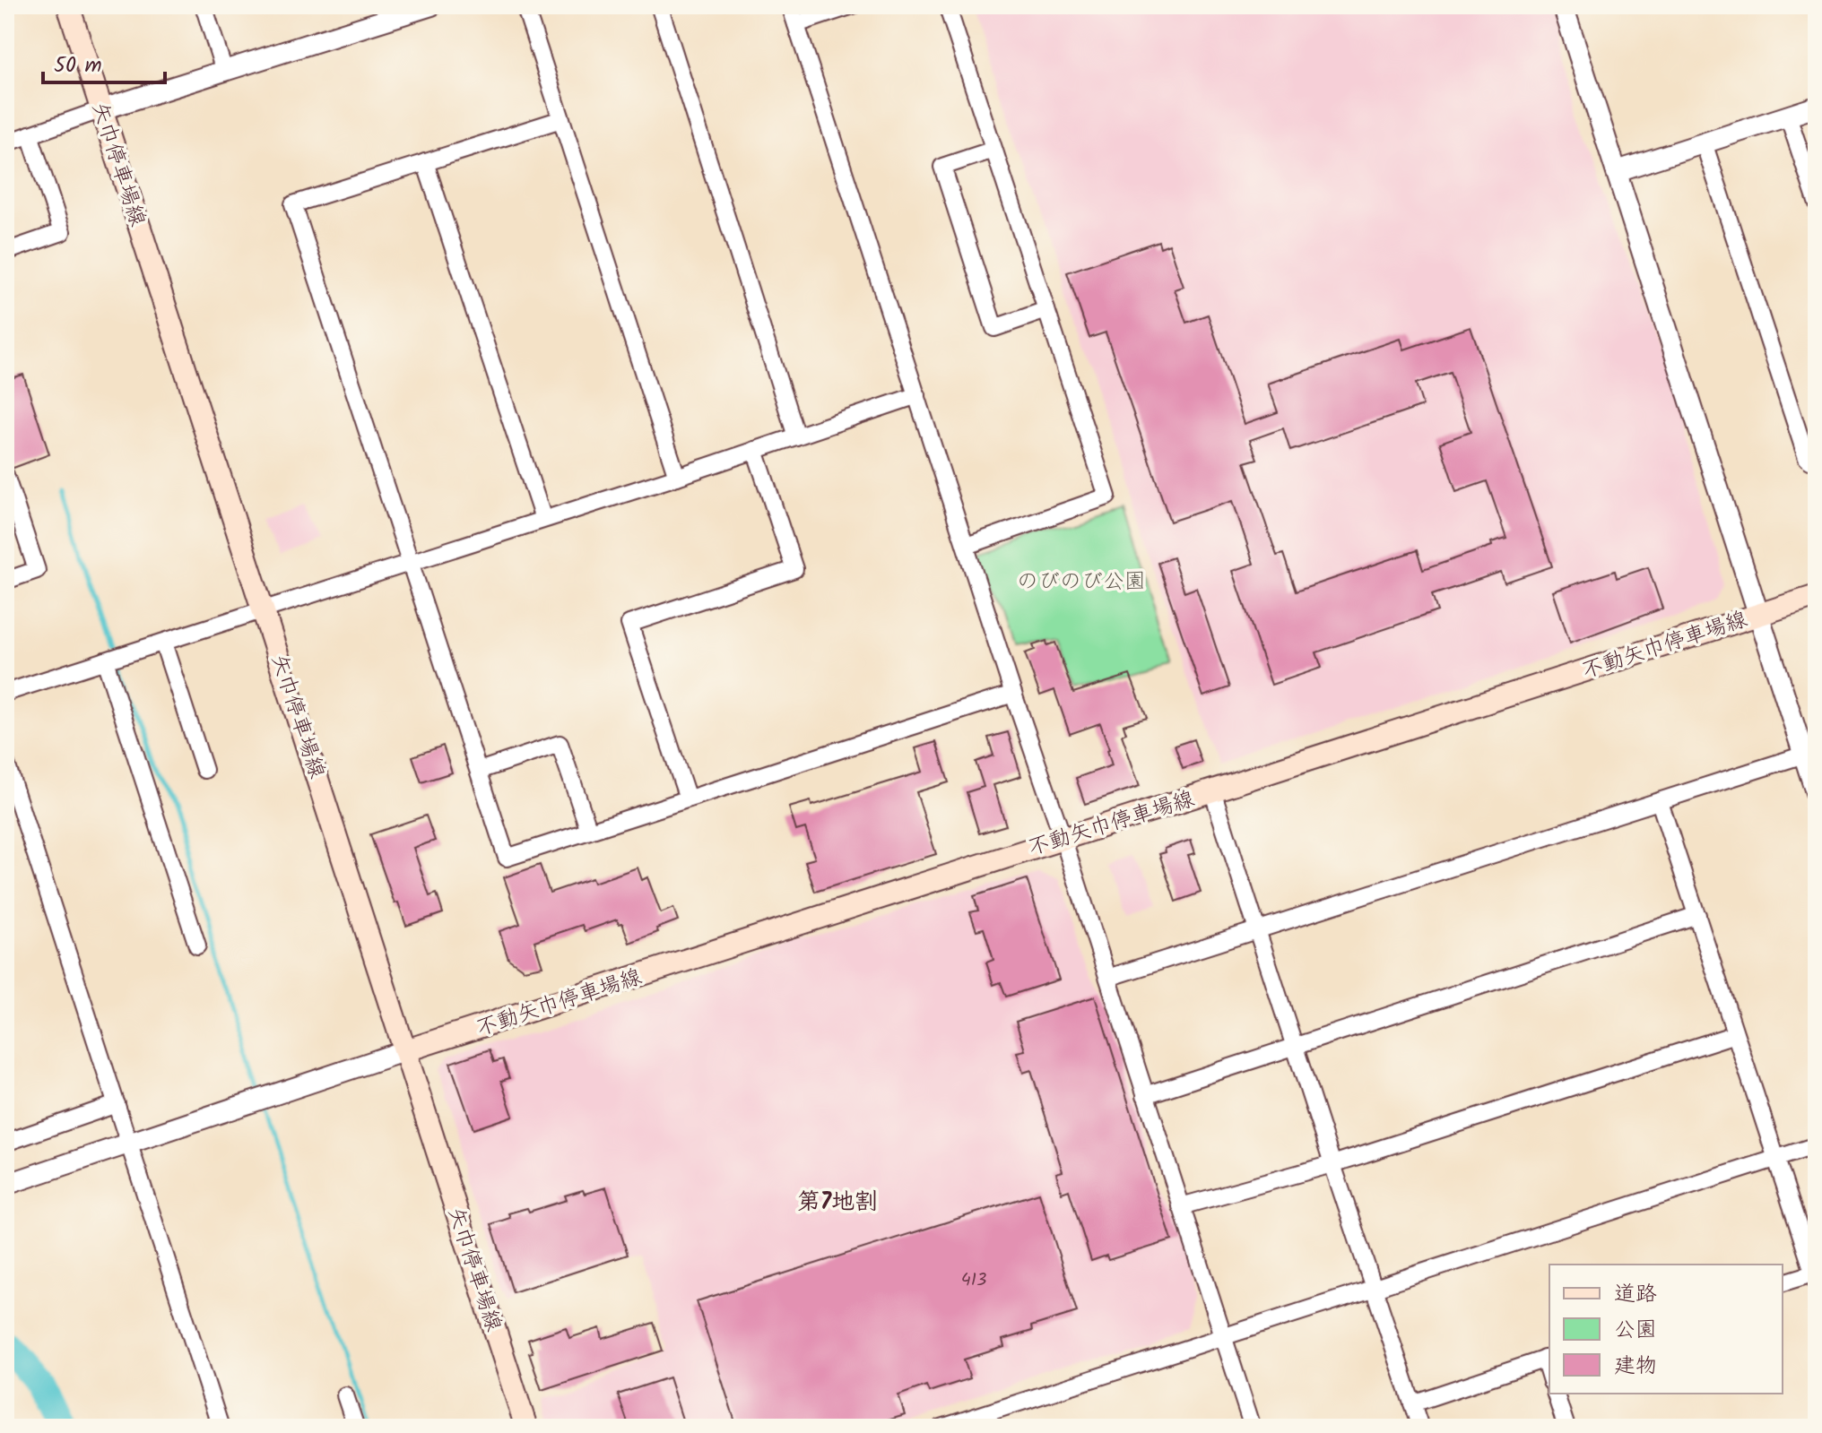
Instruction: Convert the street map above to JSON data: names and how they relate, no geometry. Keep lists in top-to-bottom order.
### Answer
{
  "streets": {
    "main road": ["矢巾停車場線", "不動矢巾停車場線"]
  },
  "crossings": [
    ["矢巾停車場線", "不動矢巾停車場線"]
  ],
  "districts": ["第7地割"],
  "parks": ["のびのび公園"],
  "house_numbers": ["413"],
  "legend": ["道路", "公園", "建物"],
  "scale_bar": "50 m"
}
